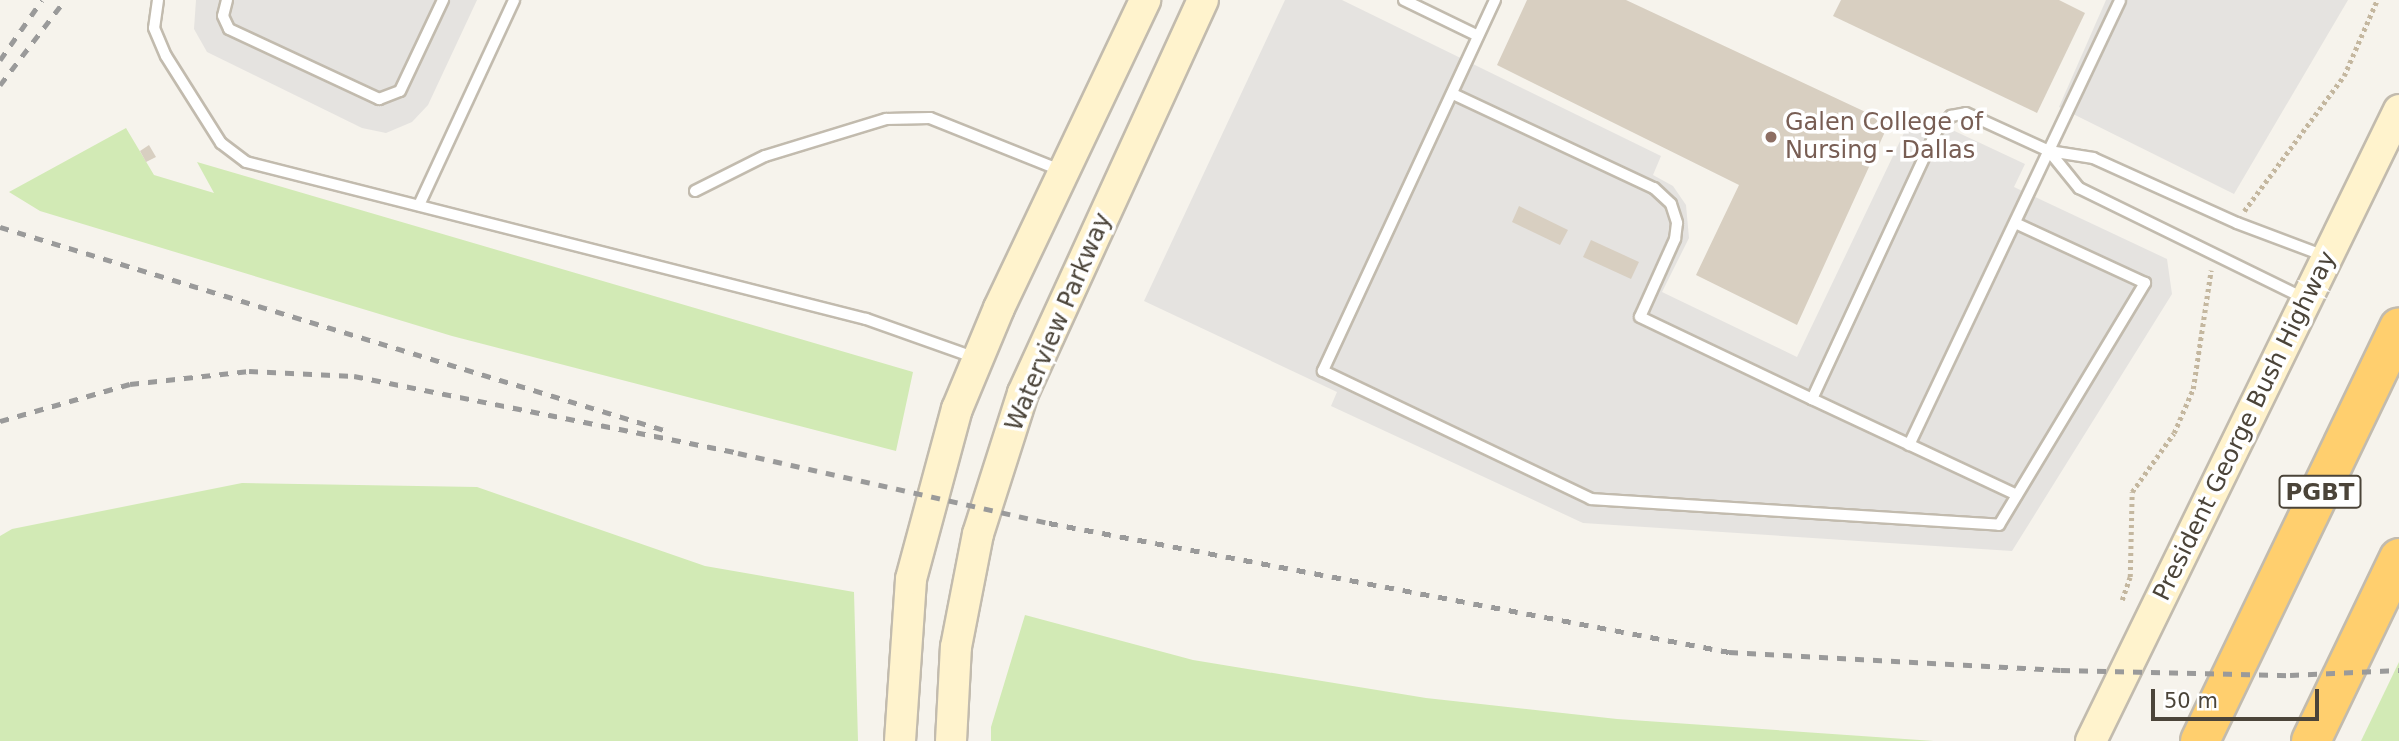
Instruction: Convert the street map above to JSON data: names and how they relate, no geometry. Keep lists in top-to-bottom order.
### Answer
{
  "streets": {
    "highway": ["PGBT"],
    "main road": ["Waterview Parkway", "President George Bush Highway"]
  },
  "places": ["Galen College of Nursing - Dallas"],
  "scale_bar": "50 m"
}
